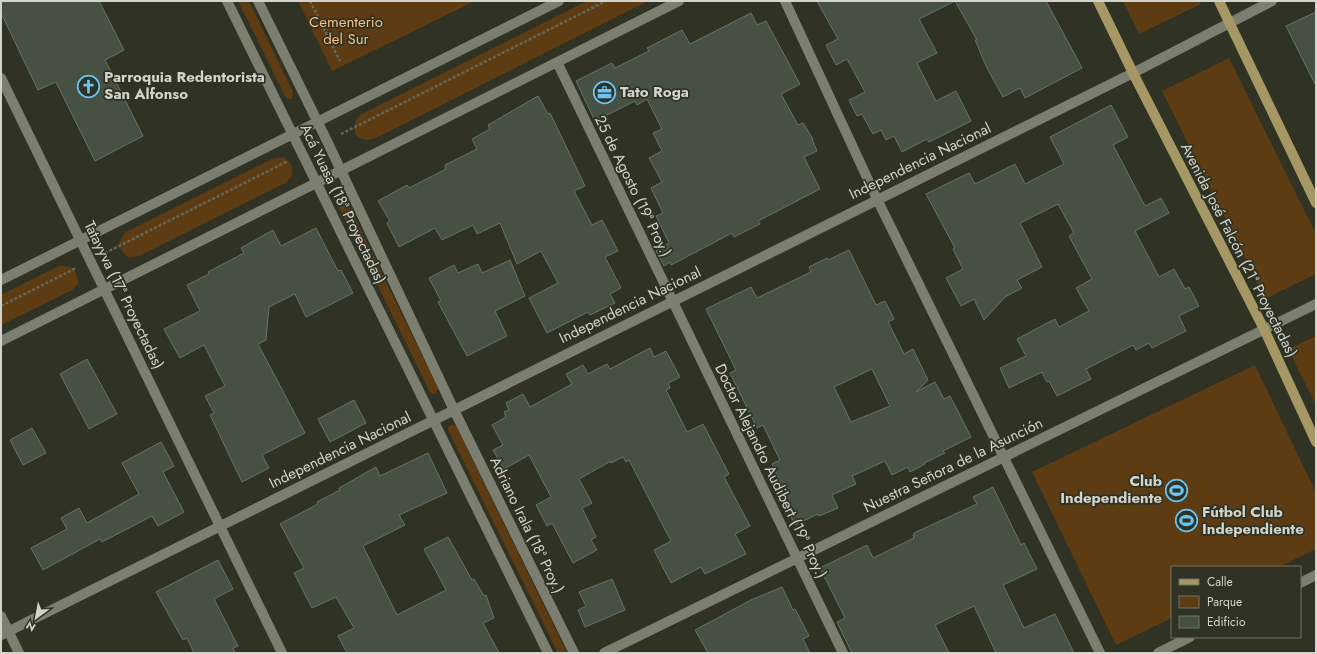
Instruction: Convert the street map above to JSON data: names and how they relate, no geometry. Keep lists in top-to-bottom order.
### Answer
{
  "streets": {
    "main road": ["Avenida José Falcón (21ª Proyectadas)"],
    "street": [
      "Independencia Nacional",
      "25 de Agosto (19ª Proy.)",
      "Acá Yuasa (18ª Proyectadas)",
      "Tatayyva (17ª Proyectadas)",
      "Nuestra Señora de la Asunción",
      "Doctor Alejandro Audibert (19ª Proy.)",
      "Adriano Irala (18ª Proy.)"
    ]
  },
  "crossings": [
    ["Independencia Nacional", "25 de Agosto (19ª Proy.)"],
    ["Independencia Nacional", "Acá Yuasa (18ª Proyectadas)"],
    ["Independencia Nacional", "Avenida José Falcón (21ª Proyectadas)"],
    ["Independencia Nacional", "Tatayyva (17ª Proyectadas)"],
    ["Independencia Nacional", "Doctor Alejandro Audibert (19ª Proy.)"],
    ["Independencia Nacional", "Adriano Irala (18ª Proy.)"],
    ["25 de Agosto (19ª Proy.)", "Doctor Alejandro Audibert (19ª Proy.)"],
    ["Acá Yuasa (18ª Proyectadas)", "Adriano Irala (18ª Proy.)"],
    ["Avenida José Falcón (21ª Proyectadas)", "Nuestra Señora de la Asunción"],
    ["Nuestra Señora de la Asunción", "Doctor Alejandro Audibert (19ª Proy.)"]
  ],
  "parks": ["Cementerio del Sur"],
  "places": {
    "church": ["Parroquia Redentorista San Alfonso"],
    "office": ["Tato Roga"],
    "sports": ["Club Independiente", "Fútbol Club Independiente"]
  },
  "legend": ["Calle", "Parque", "Edificio"],
  "north": "bottom left"
}
